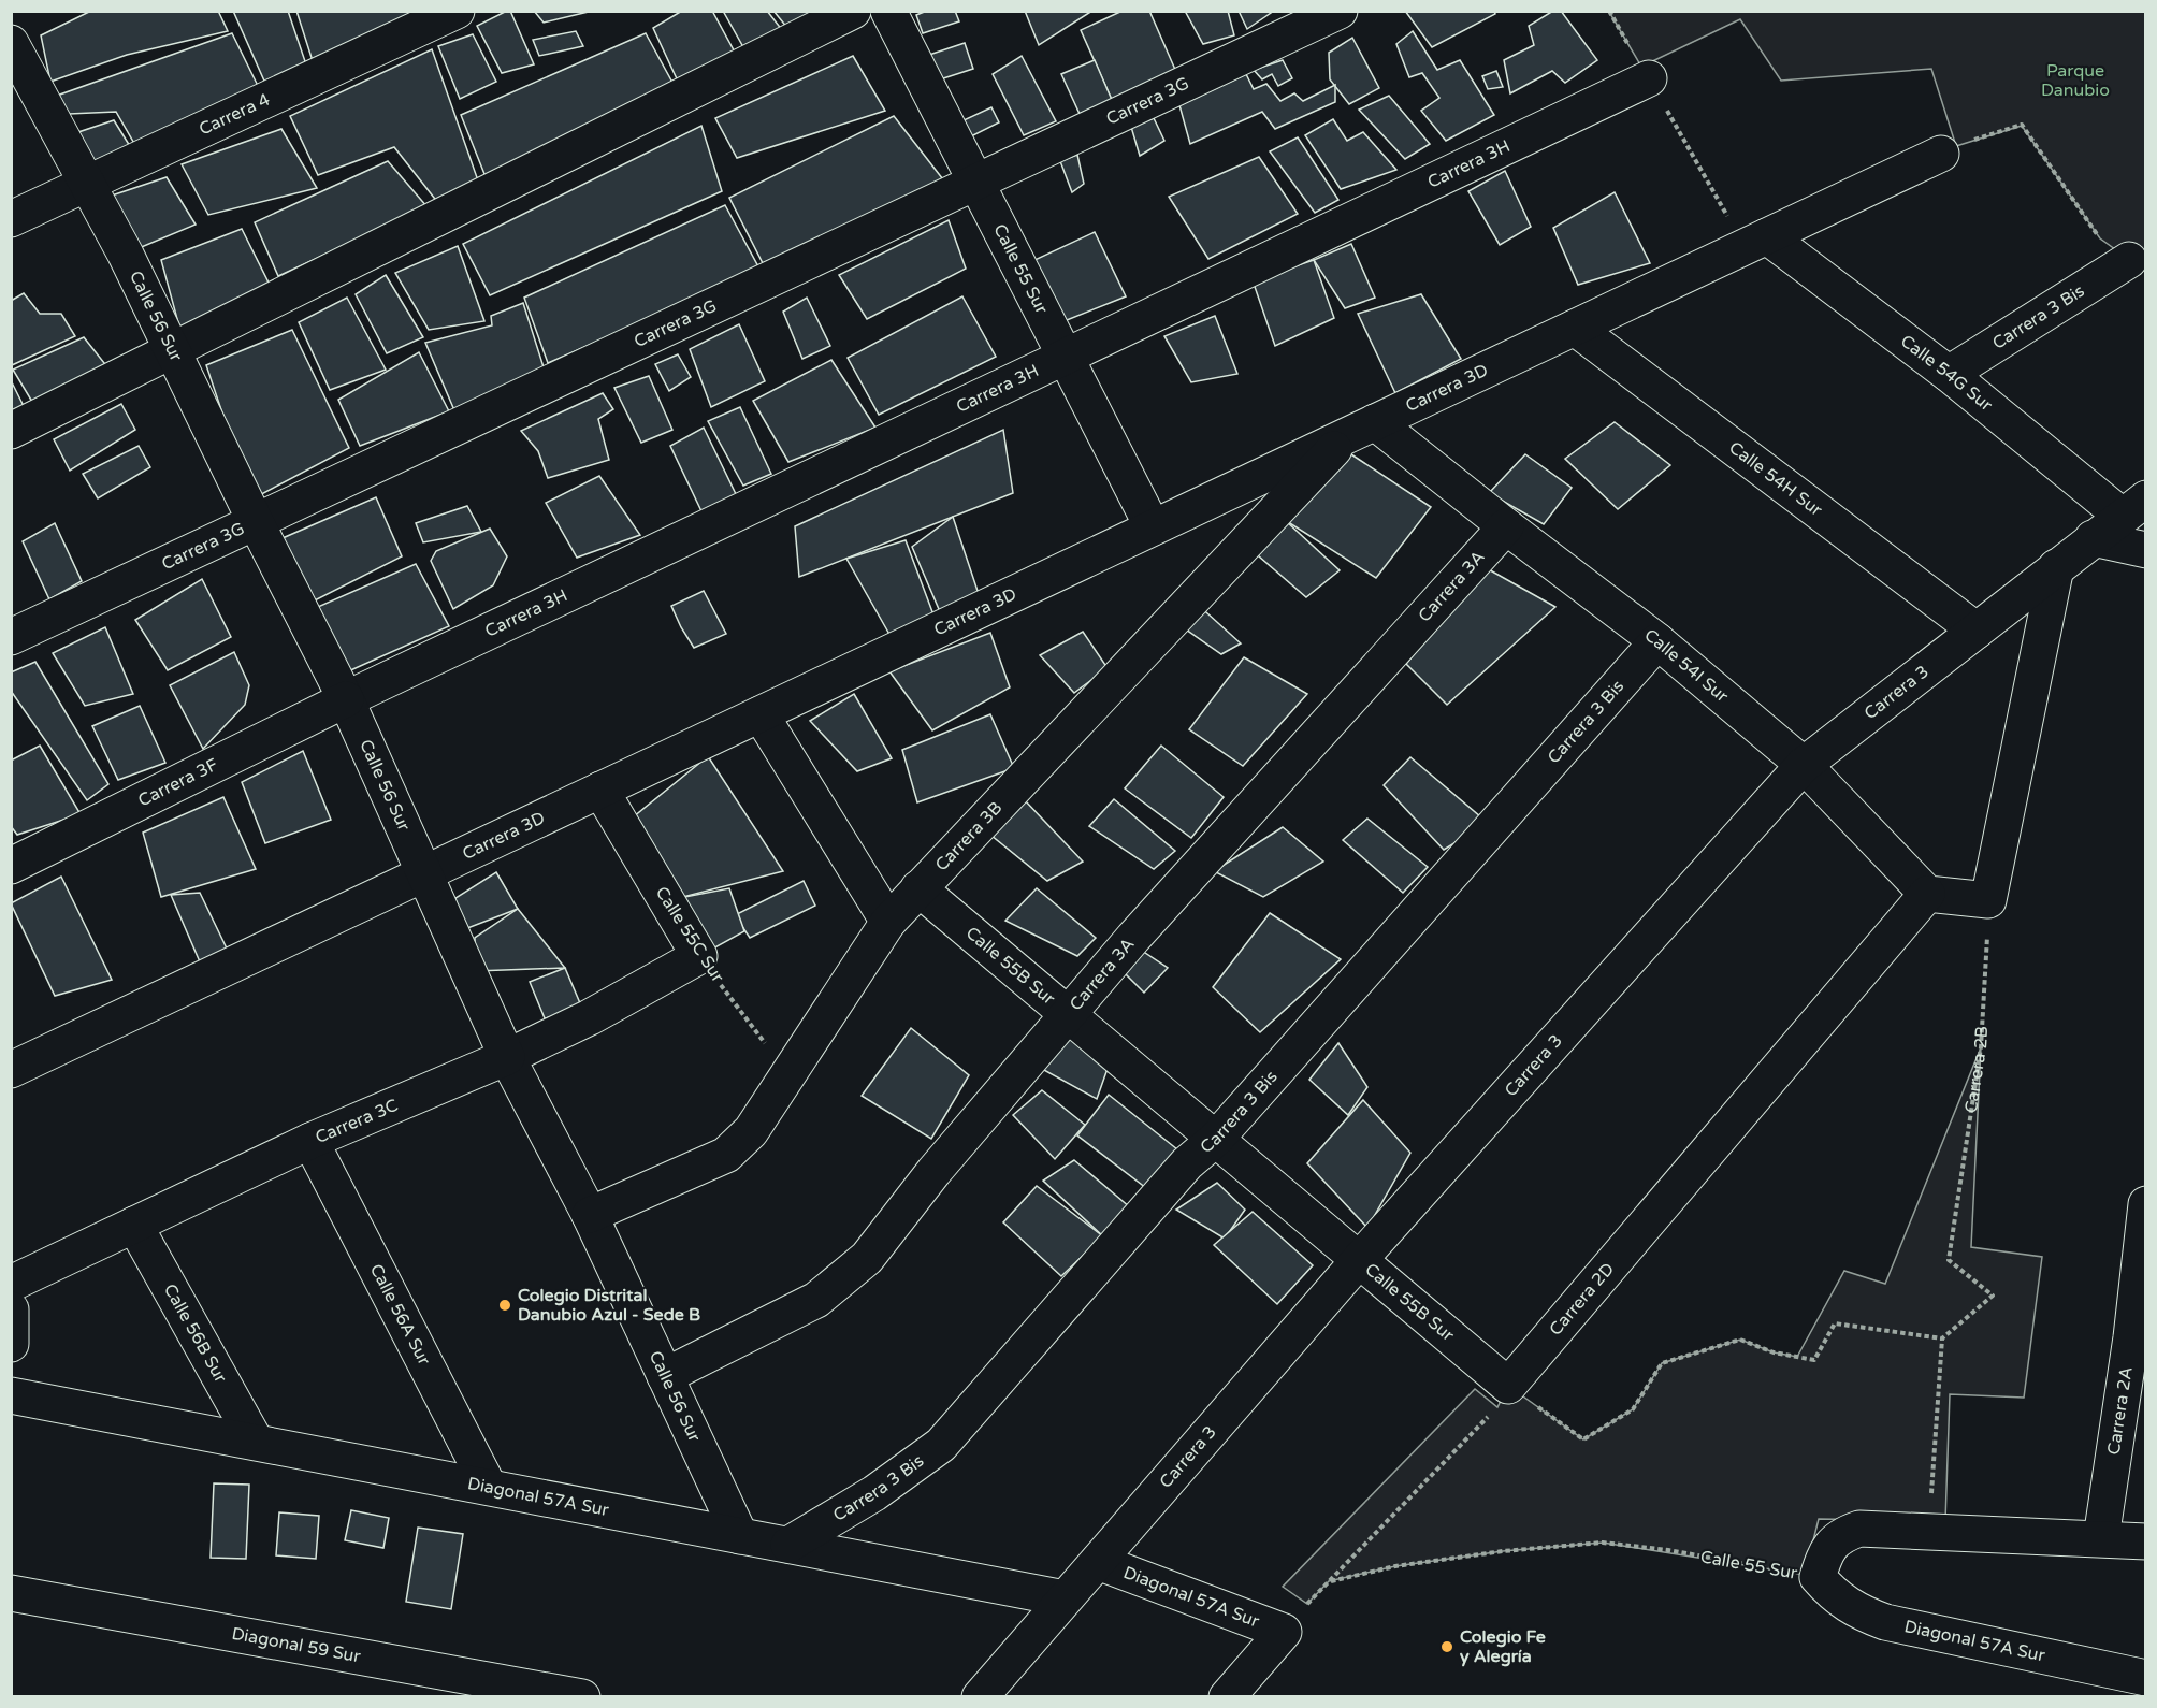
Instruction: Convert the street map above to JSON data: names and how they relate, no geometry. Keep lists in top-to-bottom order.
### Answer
{
  "streets": {
    "street": [
      "Carrera 3G",
      "Carrera 4",
      "Carrera 3H",
      "Calle 55 Sur",
      "Calle 56 Sur",
      "Carrera 3 Bis",
      "Calle 54G Sur",
      "Carrera 3D",
      "Calle 54H Sur",
      "Carrera 3A",
      "Calle 54I Sur",
      "Carrera 3",
      "Carrera 3F",
      "Carrera 3B",
      "Calle 55C Sur",
      "Calle 55B Sur",
      "Carrera 3C",
      "Carrera 2D",
      "Calle 56A Sur",
      "Calle 56B Sur",
      "Carrera 2A",
      "Diagonal 57A Sur",
      "Diagonal 59 Sur"
    ],
    "path": ["Carrera 2B"]
  },
  "crossings": [
    ["Carrera 3G", "Calle 55 Sur"],
    ["Carrera 3G", "Calle 56 Sur"],
    ["Carrera 4", "Calle 56 Sur"],
    ["Carrera 3H", "Calle 55 Sur"],
    ["Carrera 3H", "Calle 56 Sur"],
    ["Carrera 3H", "Carrera 3F"],
    ["Calle 55 Sur", "Carrera 3D"],
    ["Calle 55 Sur", "Carrera 2A"],
    ["Calle 55 Sur", "Diagonal 57A Sur"],
    ["Calle 56 Sur", "Carrera 3D"],
    ["Calle 56 Sur", "Carrera 3A"],
    ["Calle 56 Sur", "Carrera 3F"],
    ["Calle 56 Sur", "Carrera 3B"],
    ["Calle 56 Sur", "Carrera 3C"],
    ["Calle 56 Sur", "Diagonal 57A Sur"],
    ["Carrera 3 Bis", "Calle 54G Sur"],
    ["Carrera 3 Bis", "Calle 54I Sur"],
    ["Carrera 3 Bis", "Calle 55B Sur"],
    ["Carrera 3 Bis", "Diagonal 57A Sur"],
    ["Calle 54G Sur", "Carrera 3D"],
    ["Calle 54G Sur", "Carrera 3"],
    ["Carrera 3D", "Calle 54H Sur"],
    ["Carrera 3D", "Calle 54I Sur"],
    ["Carrera 3D", "Carrera 3B"],
    ["Carrera 3D", "Calle 55C Sur"],
    ["Calle 54H Sur", "Carrera 3"],
    ["Carrera 3A", "Calle 54I Sur"],
    ["Carrera 3A", "Calle 55B Sur"],
    ["Calle 54I Sur", "Carrera 3"],
    ["Calle 54I Sur", "Carrera 3B"],
    ["Calle 54I Sur", "Carrera 2D"],
    ["Carrera 3", "Calle 55B Sur"],
    ["Carrera 3", "Diagonal 57A Sur"],
    ["Carrera 3B", "Calle 55C Sur"],
    ["Carrera 3B", "Calle 55B Sur"],
    ["Calle 55C Sur", "Carrera 3C"],
    ["Calle 55B Sur", "Carrera 2D"],
    ["Carrera 3C", "Calle 56A Sur"],
    ["Carrera 3C", "Calle 56B Sur"],
    ["Calle 56A Sur", "Diagonal 57A Sur"],
    ["Calle 56B Sur", "Diagonal 57A Sur"]
  ],
  "parks": ["Parque Danubio"],
  "places": ["Colegio Distrital Danubio Azul - Sede B", "Colegio Fe y Alegría"]
}
